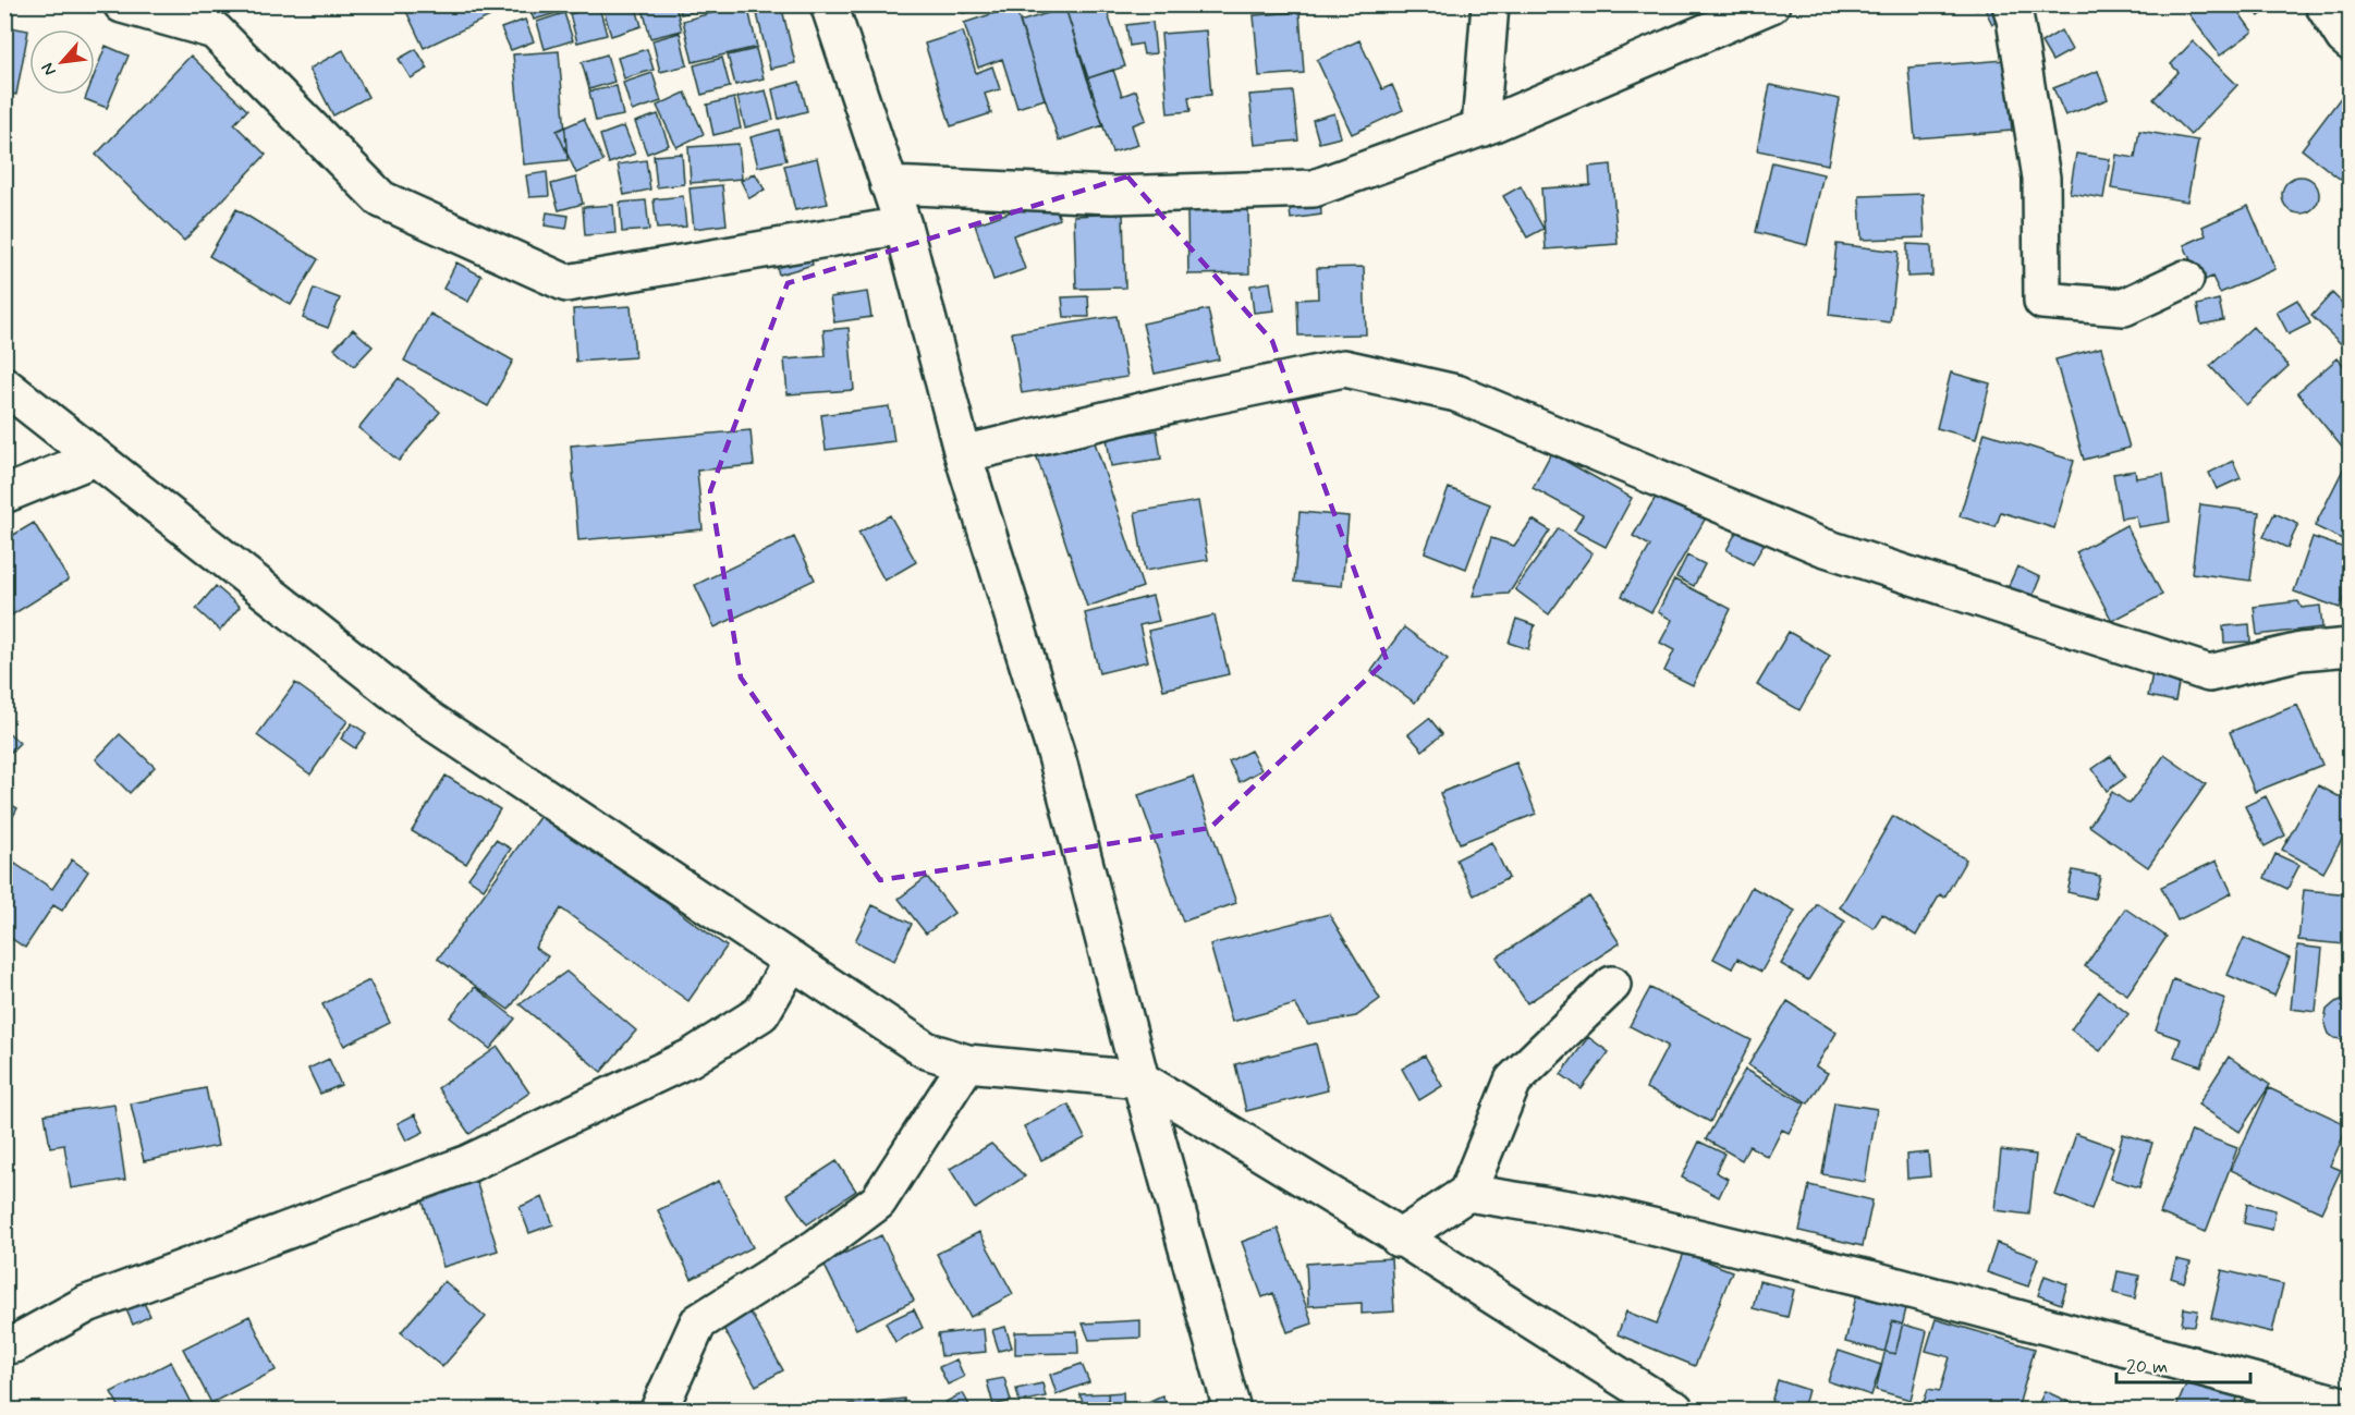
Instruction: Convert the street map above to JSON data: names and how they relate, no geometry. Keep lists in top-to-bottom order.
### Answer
{
  "scale_bar": "20 m",
  "north": "bottom left"
}
